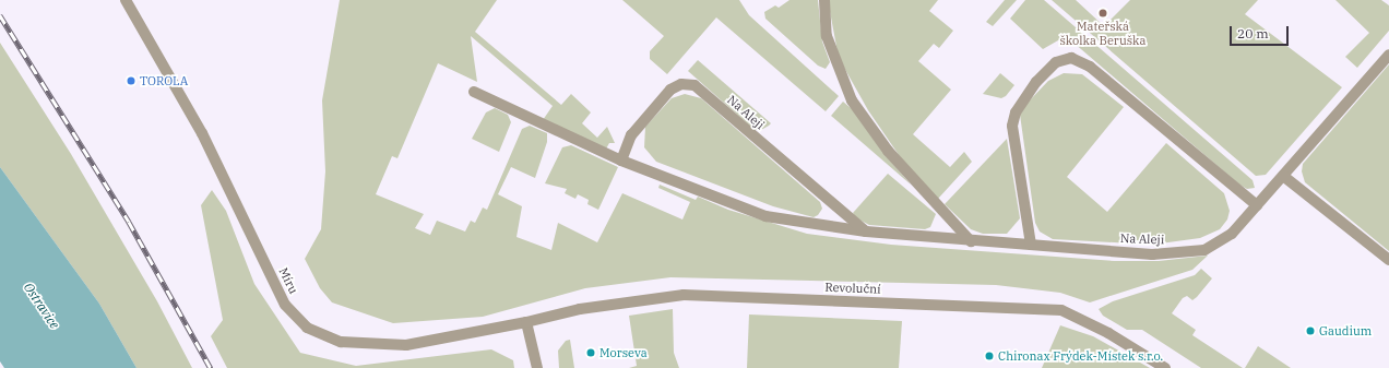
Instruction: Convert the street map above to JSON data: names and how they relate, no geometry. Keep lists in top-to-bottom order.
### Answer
{
  "streets": {
    "street": ["Na Aleji", "Míru", "Revoluční"]
  },
  "crossings": [
    ["Míru", "Revoluční"]
  ],
  "water": ["Ostravice"],
  "places": [
    "Mateřská školka Beruška",
    "TOROLA",
    "Gaudium",
    "Morseva",
    "Chironax Frýdek-Místek s.r.o."
  ],
  "scale_bar": "20 m"
}
